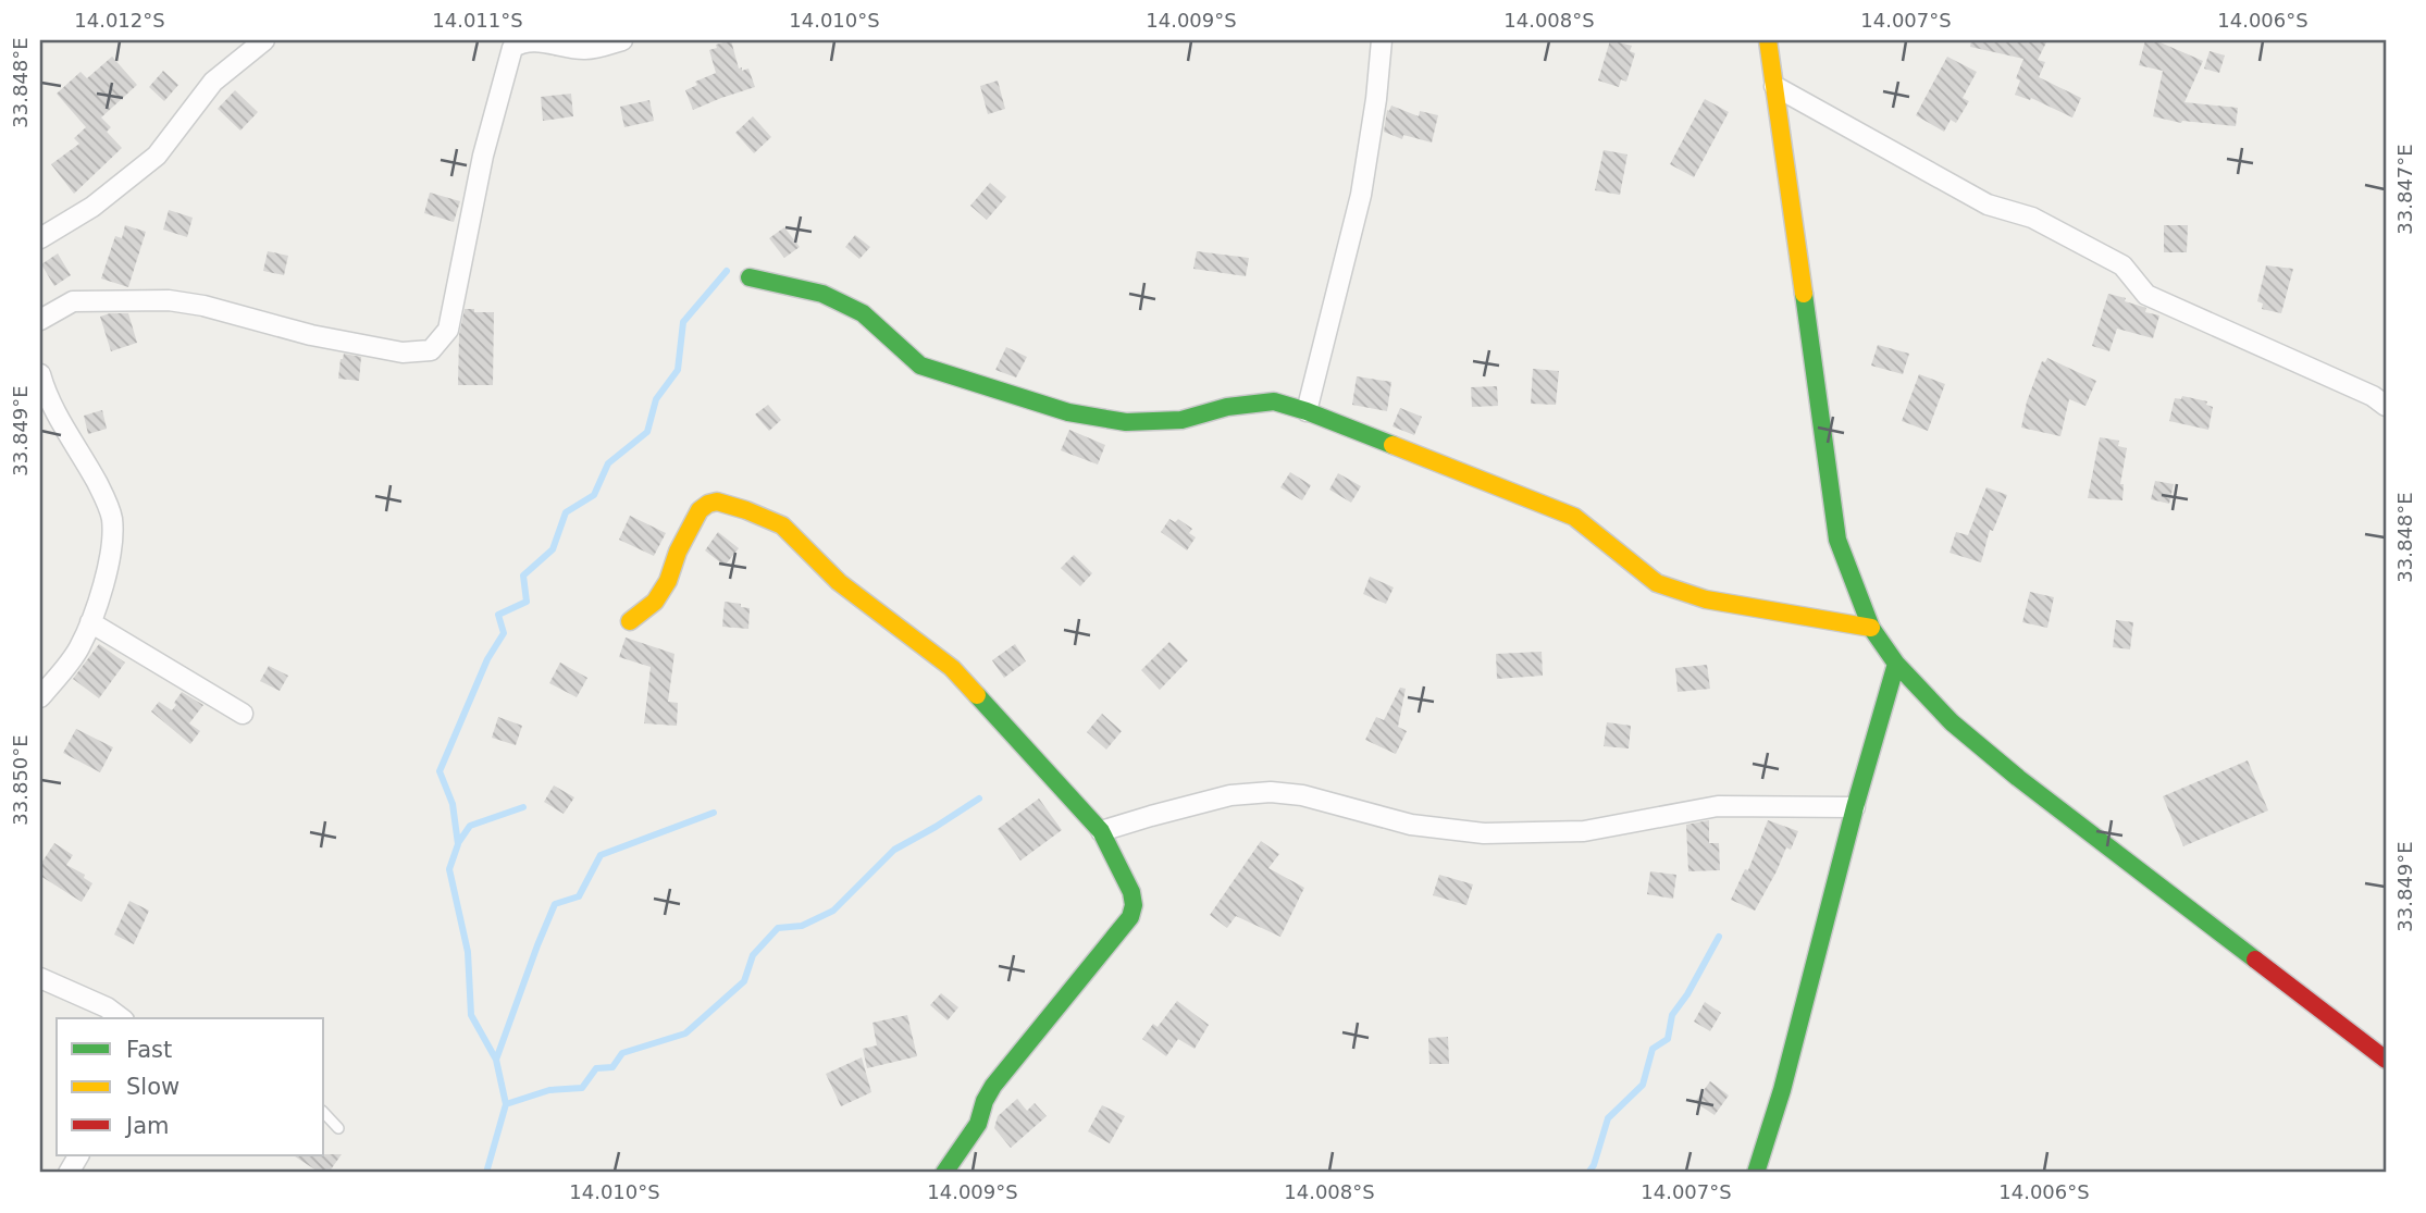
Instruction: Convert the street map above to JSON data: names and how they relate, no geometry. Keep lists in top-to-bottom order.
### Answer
{
  "legend": ["Fast", "Slow", "Jam"],
  "coordinates": [
    "14.012°S",
    "14.011°S",
    "14.010°S",
    "14.009°S",
    "14.008°S",
    "14.007°S",
    "14.006°S",
    "33.848°E",
    "33.847°E",
    "33.849°E",
    "33.850°E"
  ]
}
